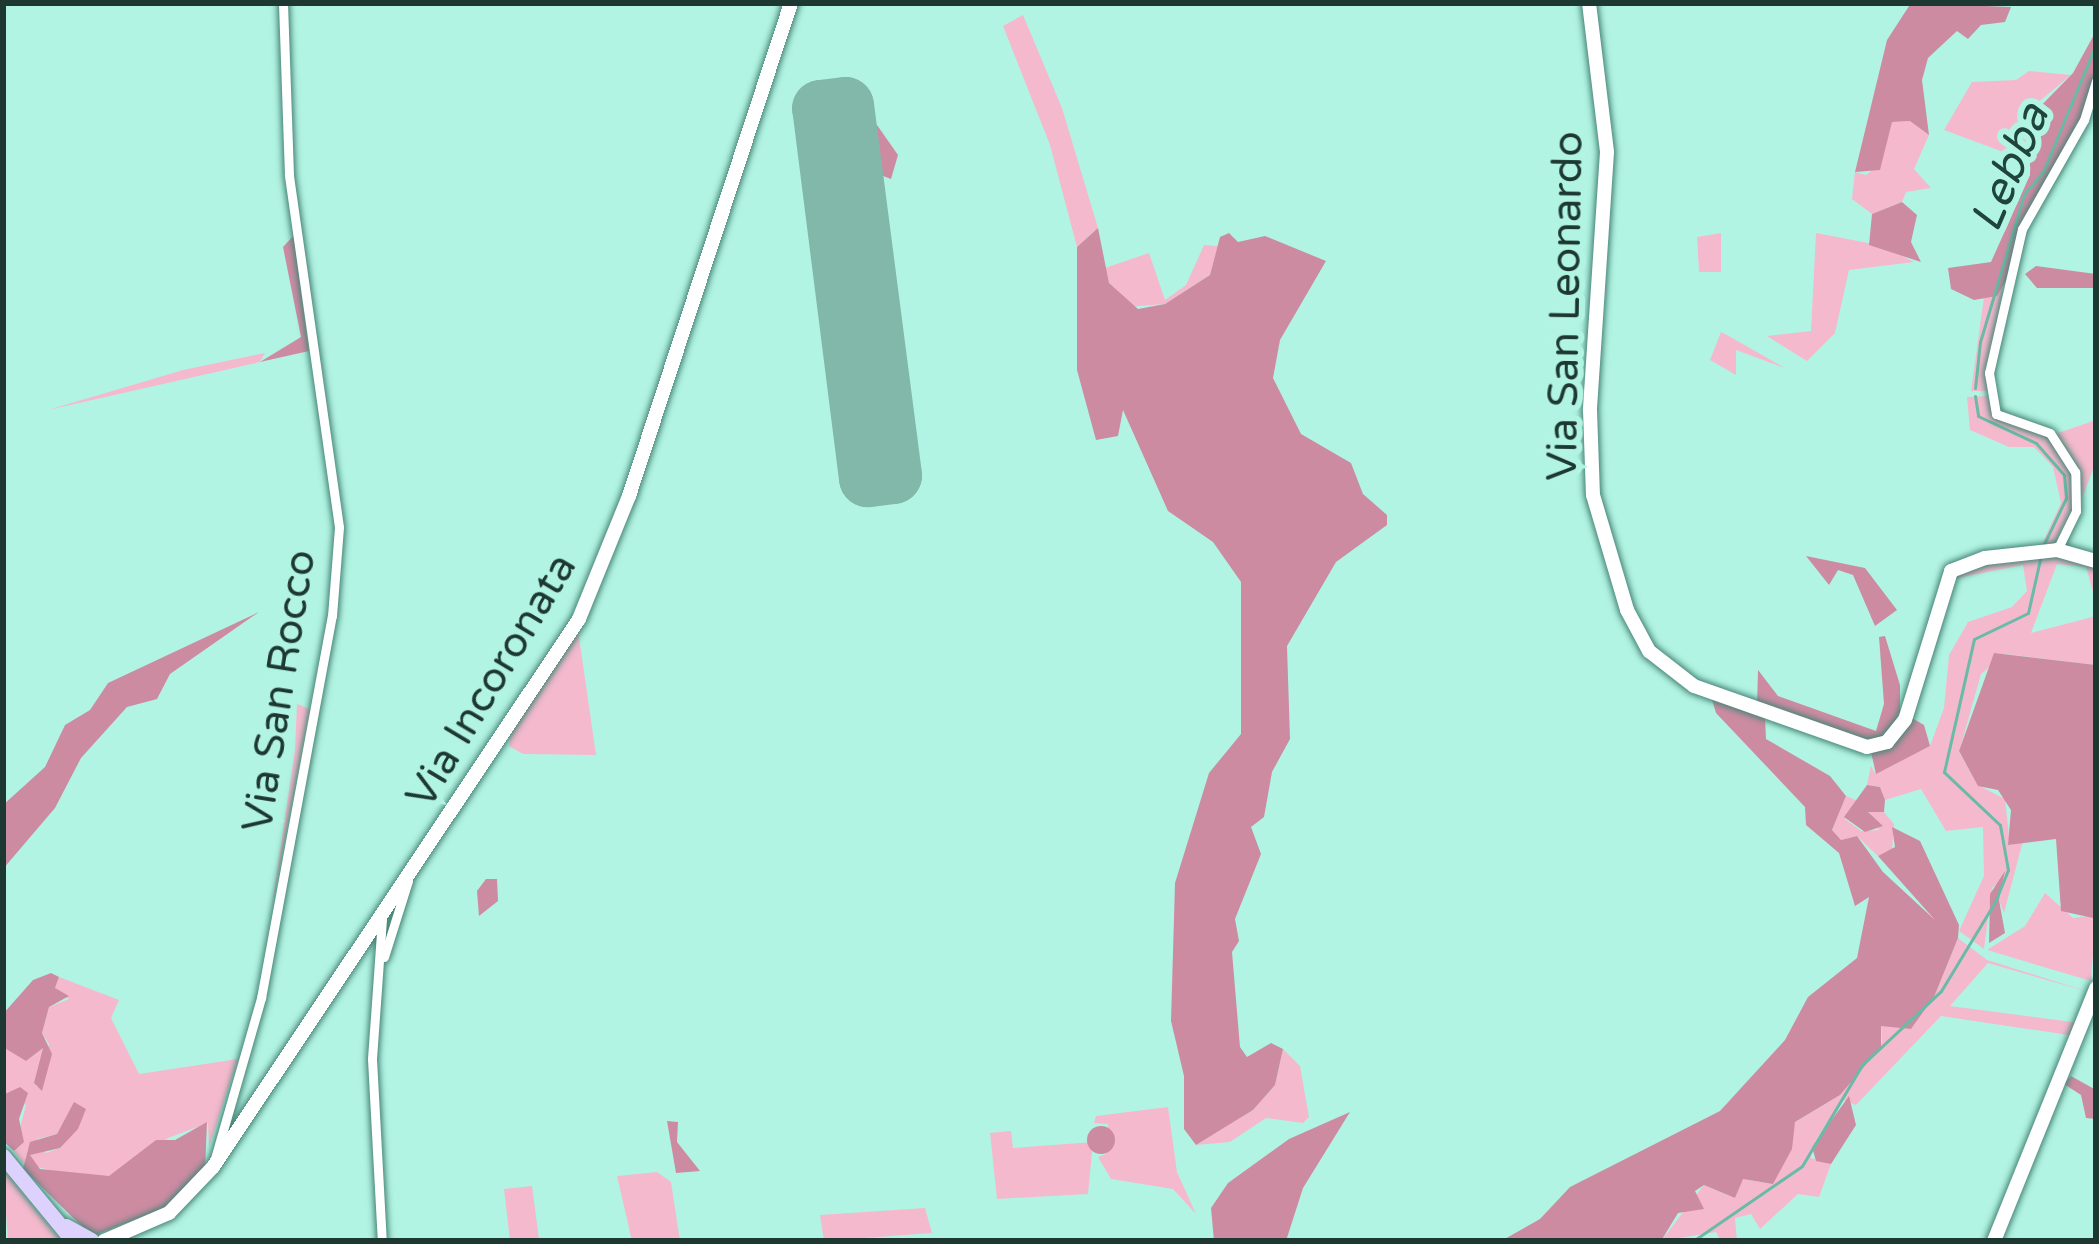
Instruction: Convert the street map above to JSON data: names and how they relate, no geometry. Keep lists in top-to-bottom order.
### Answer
{
  "streets": {
    "street": ["Via San Leonardo", "Via Incoronata", "Via San Rocco"]
  },
  "crossings": [
    ["Via Incoronata", "Via San Rocco"]
  ],
  "water": ["Lebba"]
}
